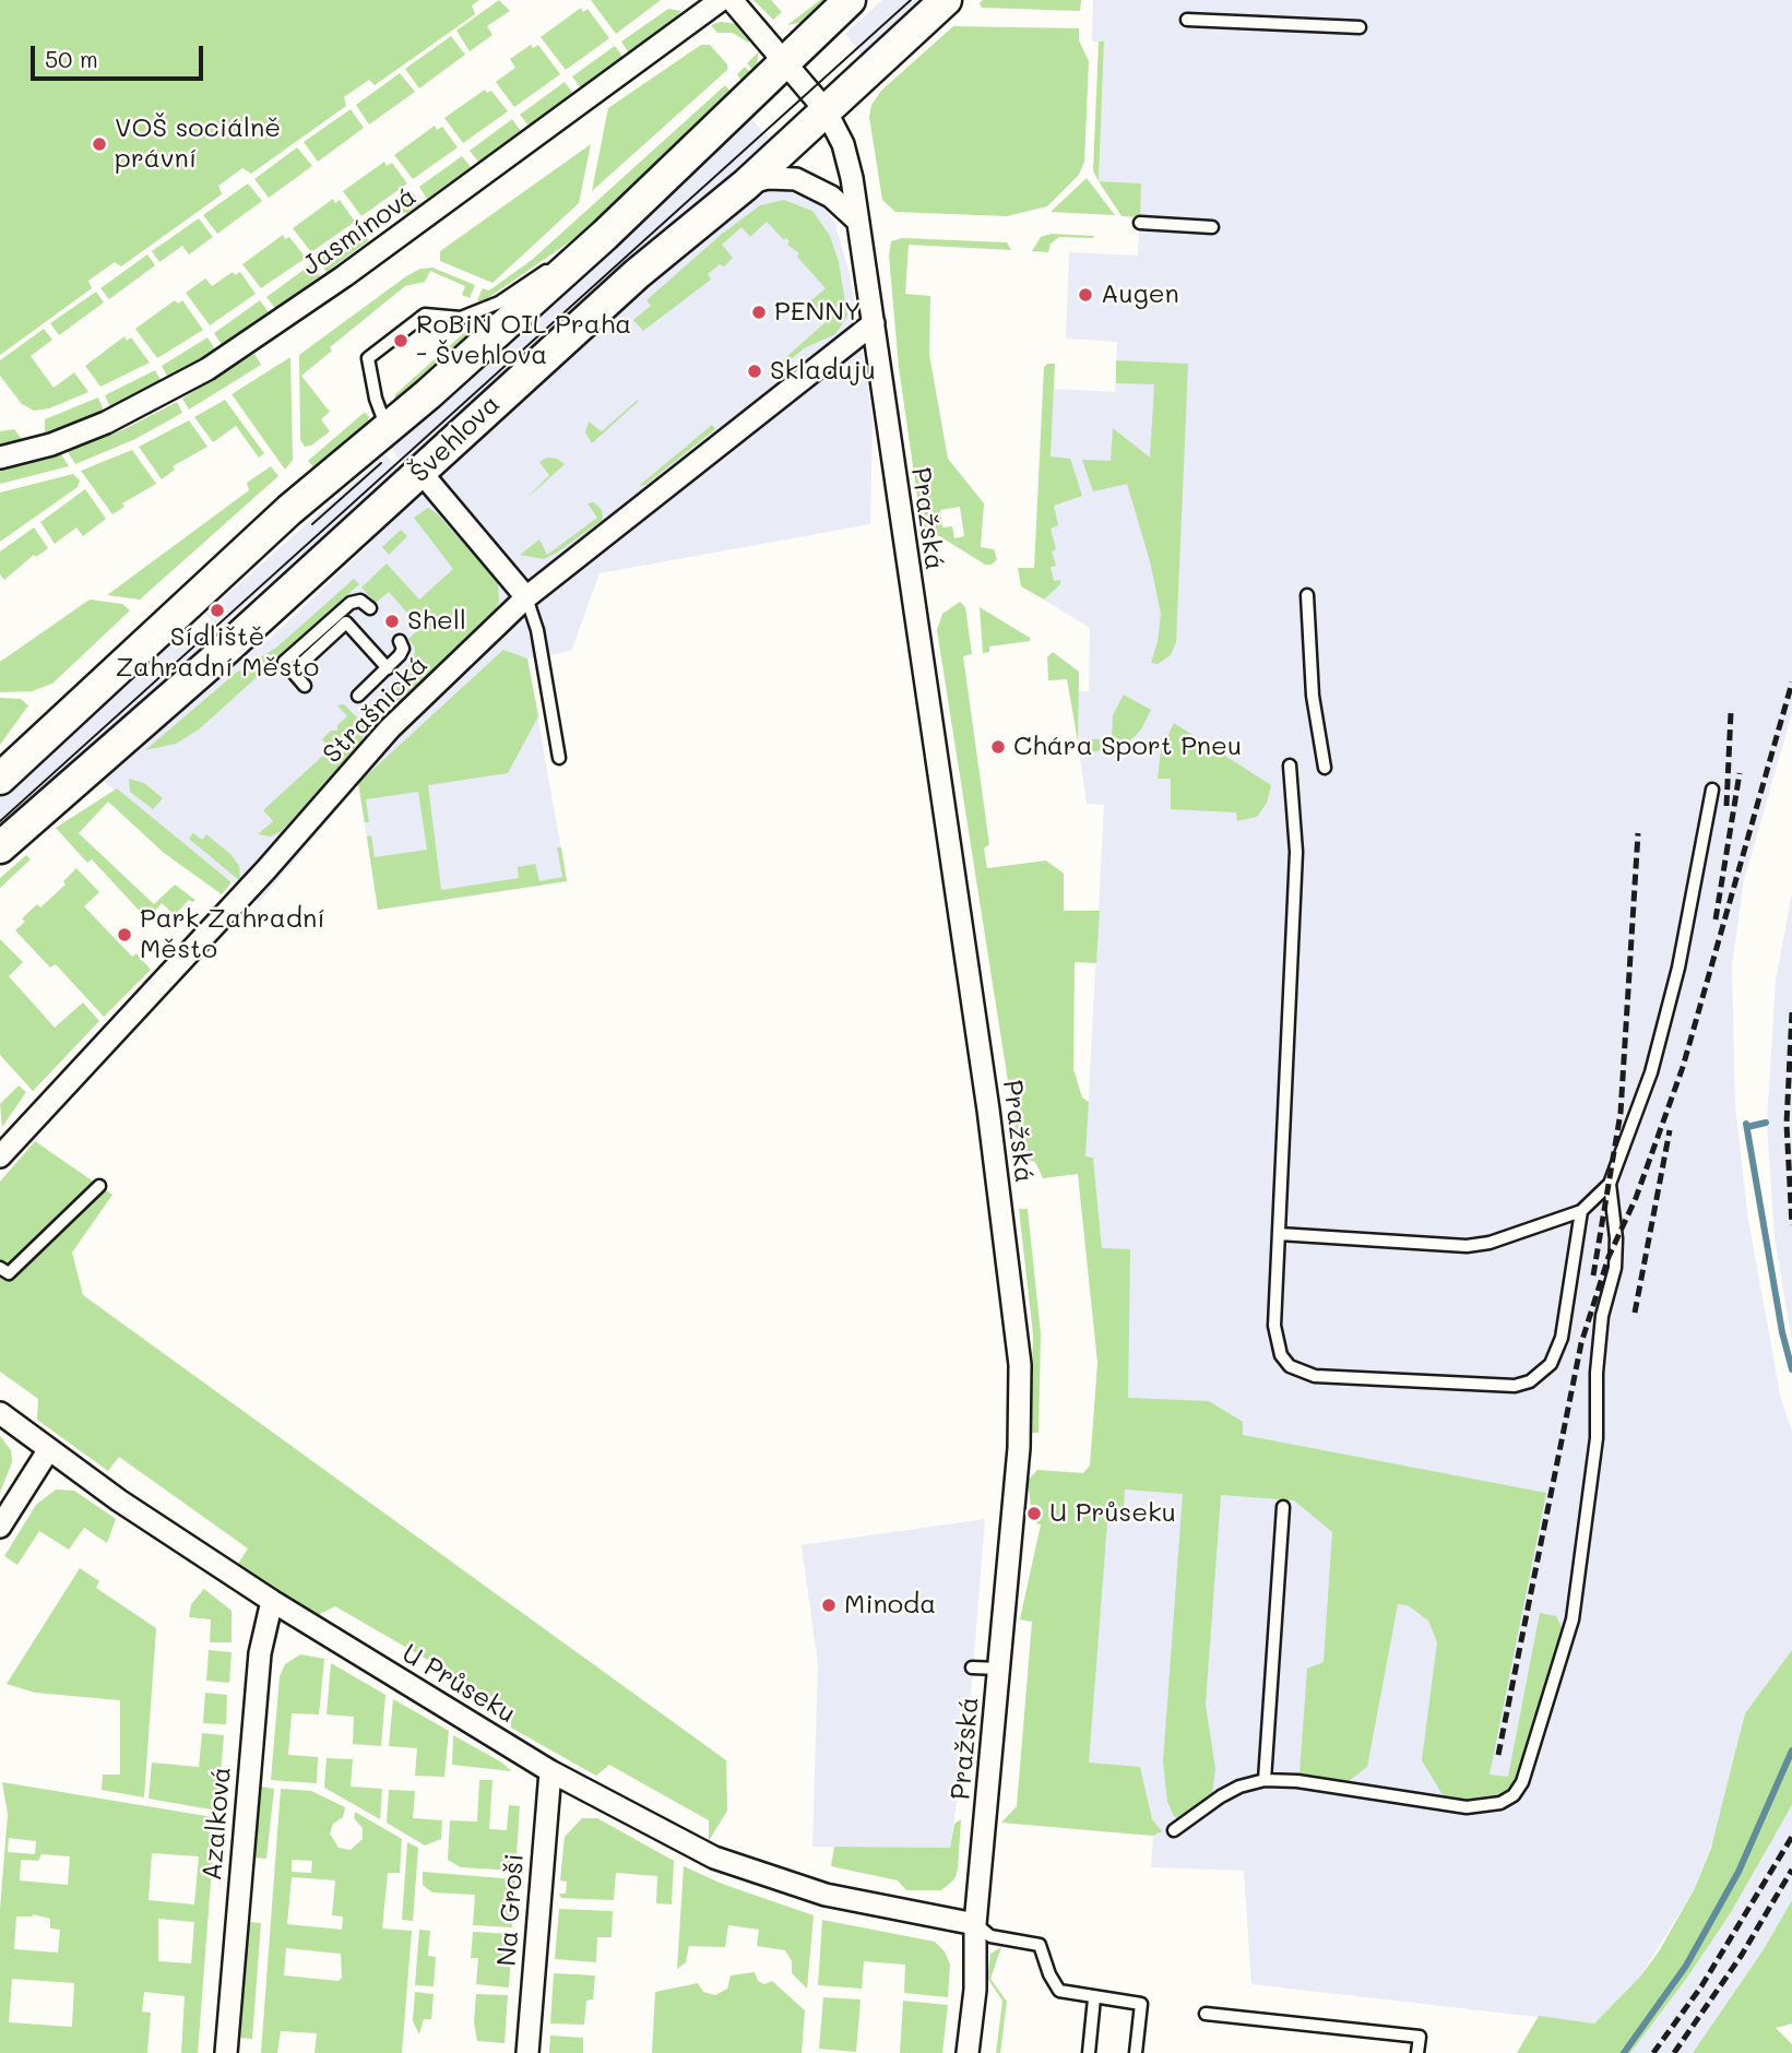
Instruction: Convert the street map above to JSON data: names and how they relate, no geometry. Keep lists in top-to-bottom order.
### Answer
{
  "streets": {
    "main road": ["Švehlova"],
    "street": [
      "Jasmínová",
      "Pražská",
      "Strašnická",
      "U Průseku",
      "Azalková",
      "Na Groši"
    ]
  },
  "crossings": [
    ["Švehlova", "Pražská"],
    ["Pražská", "Strašnická"],
    ["Pražská", "U Průseku"],
    ["U Průseku", "Azalková"],
    ["U Průseku", "Na Groši"]
  ],
  "places": [
    "VOŠ sociálně právní",
    "Augen",
    "PENNY",
    "RoBiN OIL Praha - Švehlova",
    "Skladuju",
    "Sídliště Zahradní Město",
    "Shell",
    "Chára Sport Pneu",
    "Park Zahradní Město",
    "U Průseku",
    "Minoda"
  ],
  "scale_bar": "50 m"
}
